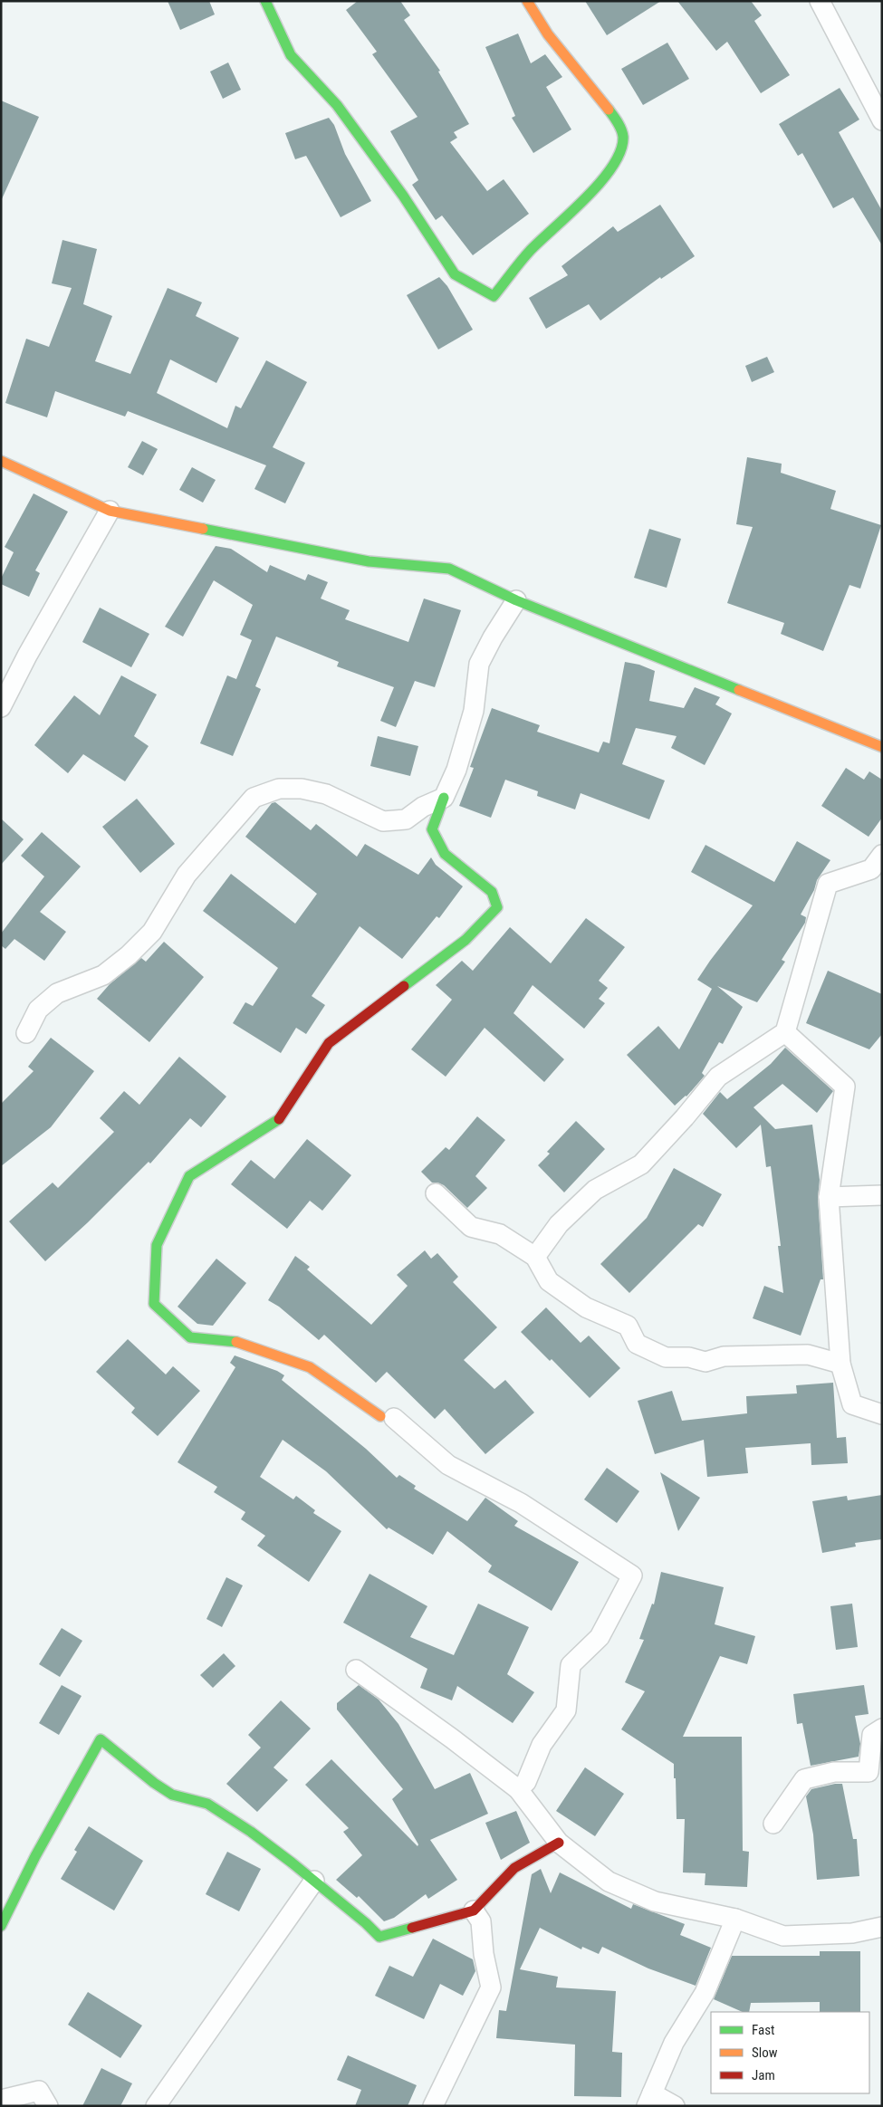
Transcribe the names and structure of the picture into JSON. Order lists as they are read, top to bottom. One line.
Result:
{"legend":["Fast","Slow","Jam"]}
